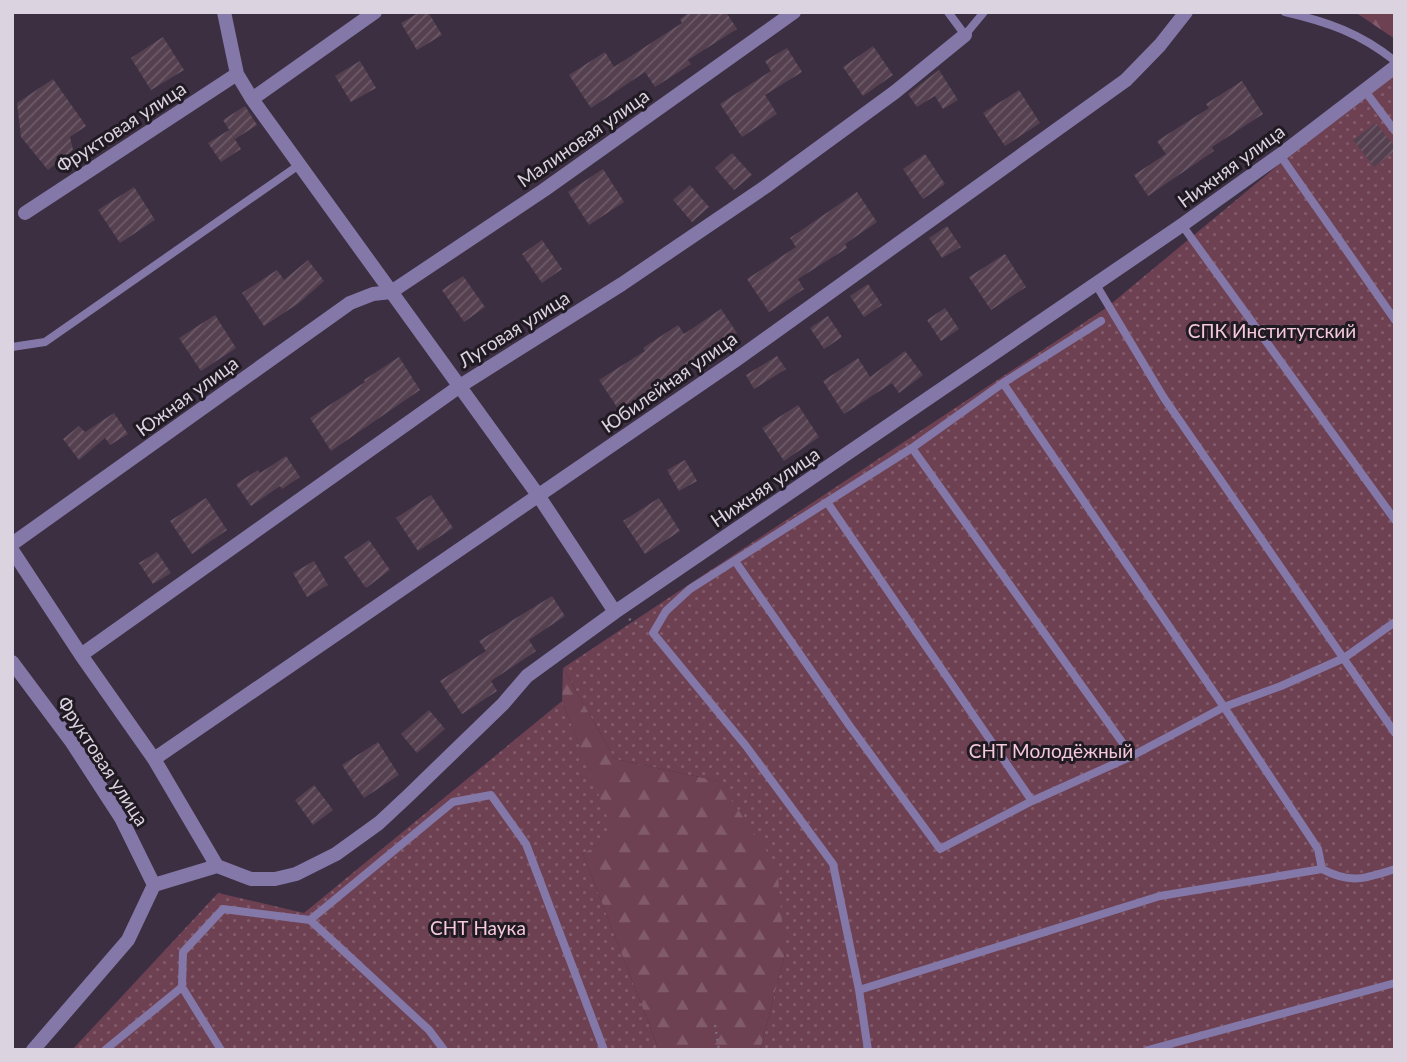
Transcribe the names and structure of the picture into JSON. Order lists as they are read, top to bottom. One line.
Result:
{"streets":{"street":["Фруктовая улица","Малиновая улица","Нижняя улица","Луговая улица","Юбилейная улица","Южная улица"]},"crossings":[["Малиновая улица","Южная улица"]],"parks":["СПК Институтский","СНТ Молодёжный","СНТ Наука"]}
